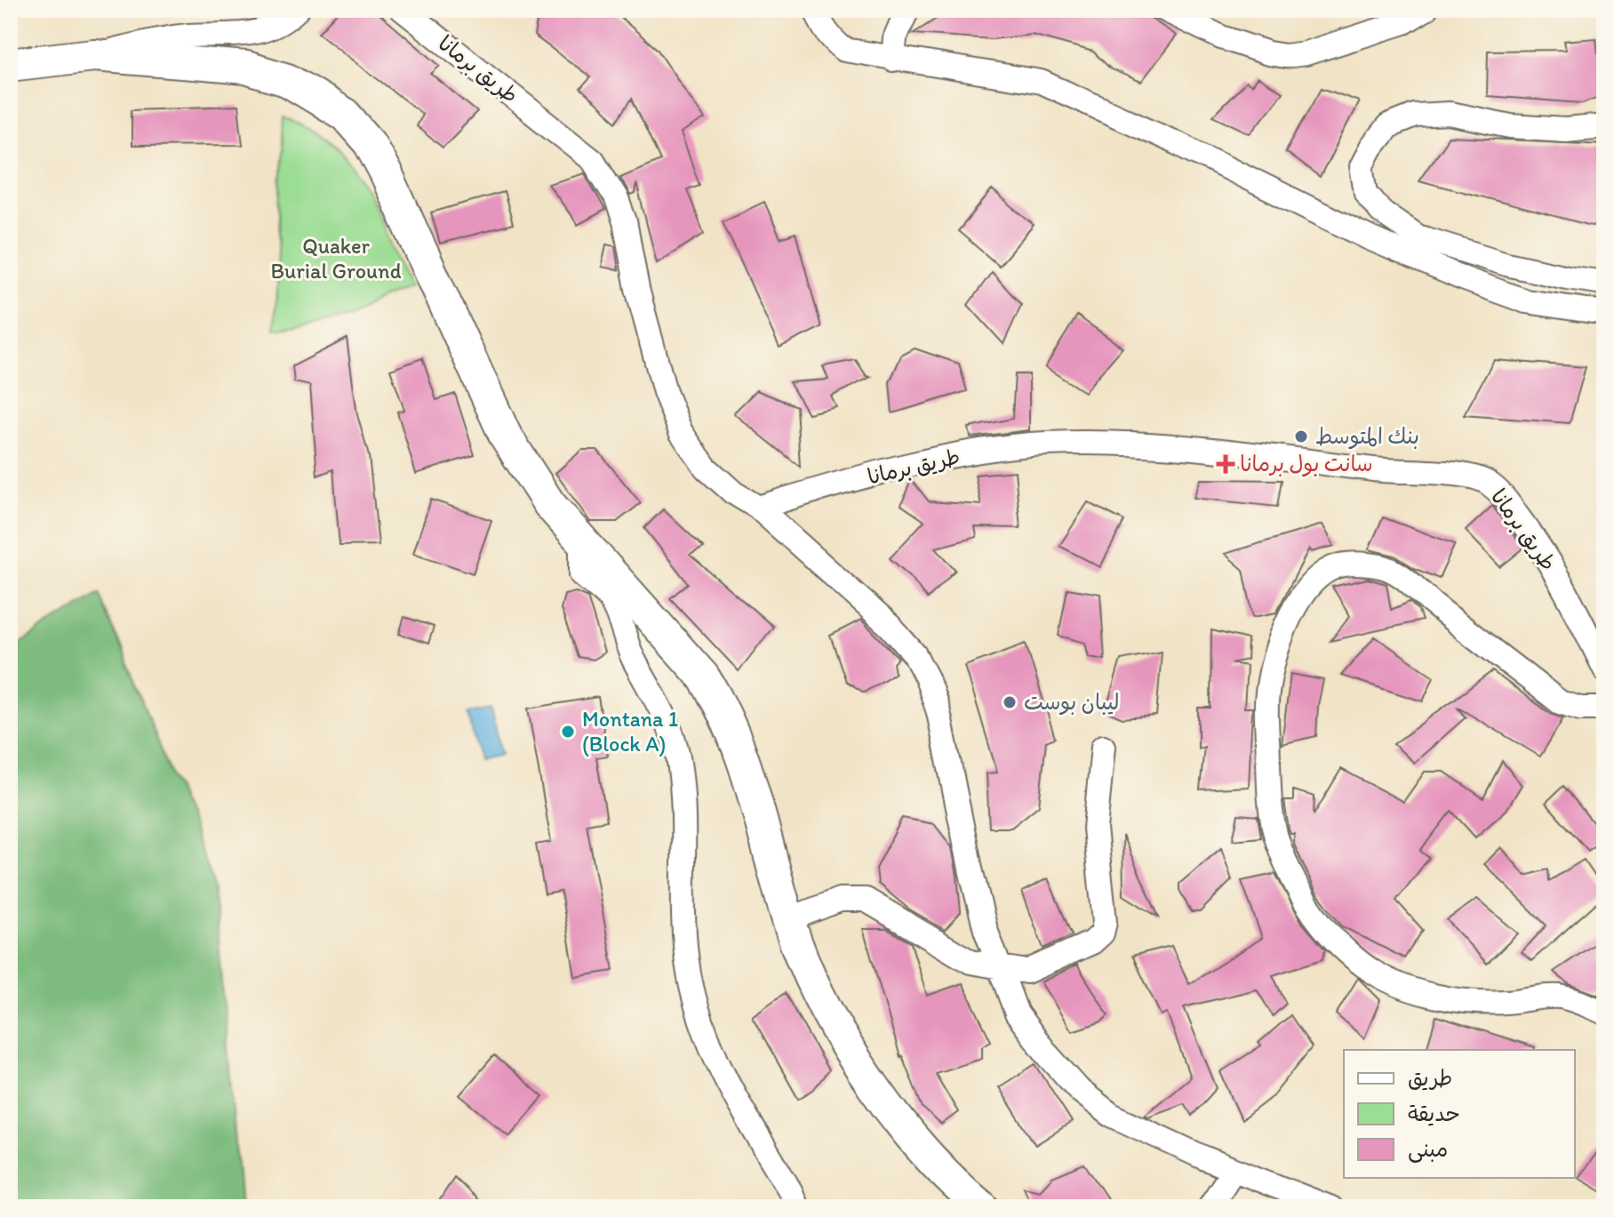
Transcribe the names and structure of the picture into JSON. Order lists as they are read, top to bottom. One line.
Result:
{"streets":{"street":["طريق برمانا"]},"parks":["Quaker Burial Ground"],"places":{"other":["بنك المتوسط","ليبان بوست","Montana 1 (Block A)"],"health":["سانت بول برمانا"]},"legend":["طريق","حديقة","مبنى"]}
